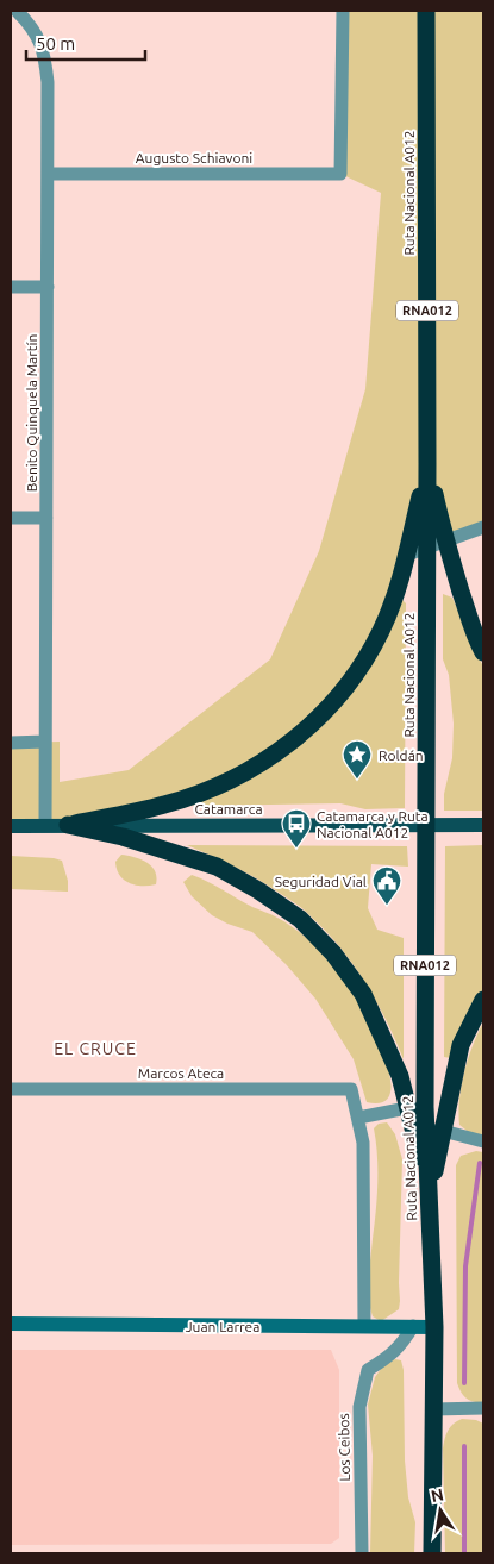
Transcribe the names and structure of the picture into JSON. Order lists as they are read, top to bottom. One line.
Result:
{"streets":{"highway":["Ruta Nacional A012","RNA012"],"main road":["Catamarca"],"street":["Augusto Schiavoni","Benito Quinquela Martín","Marcos Ateca","Juan Larrea","Los Ceibos"]},"crossings":[["Augusto Schiavoni","Benito Quinquela Martín"],["Ruta Nacional A012","Catamarca"],["Ruta Nacional A012","Juan Larrea"],["Benito Quinquela Martín","Catamarca"],["Juan Larrea","Los Ceibos"]],"districts":["EL CRUCE"],"places":{"place":["Roldán"],"bus stop":["Catamarca y Ruta Nacional A012"],"public building":["Seguridad Vial"]},"scale_bar":"50 m","north":"top"}
